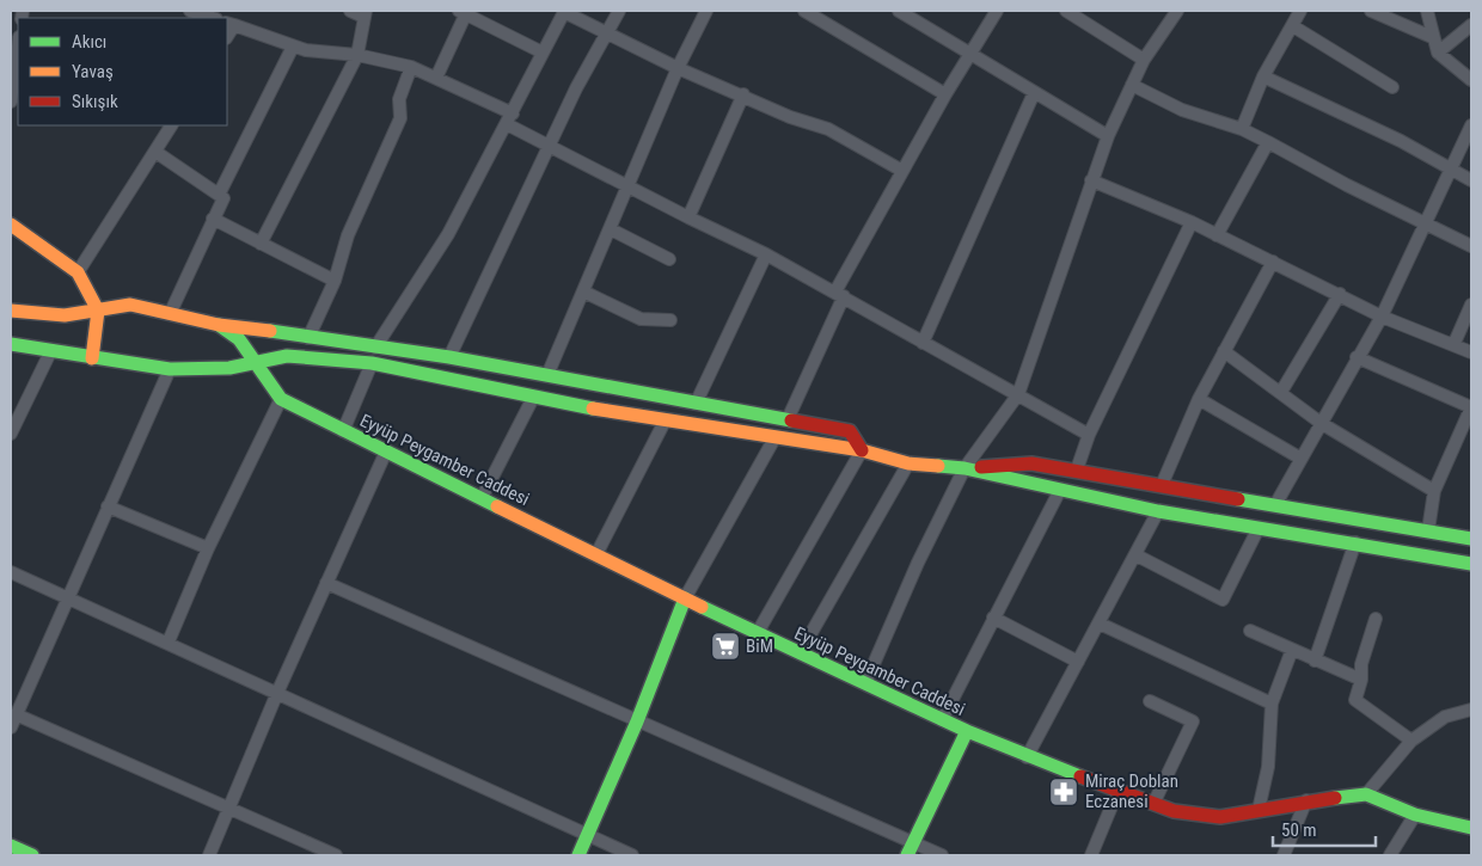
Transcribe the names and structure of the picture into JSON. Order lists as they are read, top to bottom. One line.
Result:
{"streets":{"street":["Eyyüp Peygamber Caddesi"]},"places":{"supermarket":["BiM"],"pharmacy":["Miraç Doblan Eczanesi"]},"legend":["Akıcı","Yavaş","Sıkışık"],"scale_bar":"50 m"}
